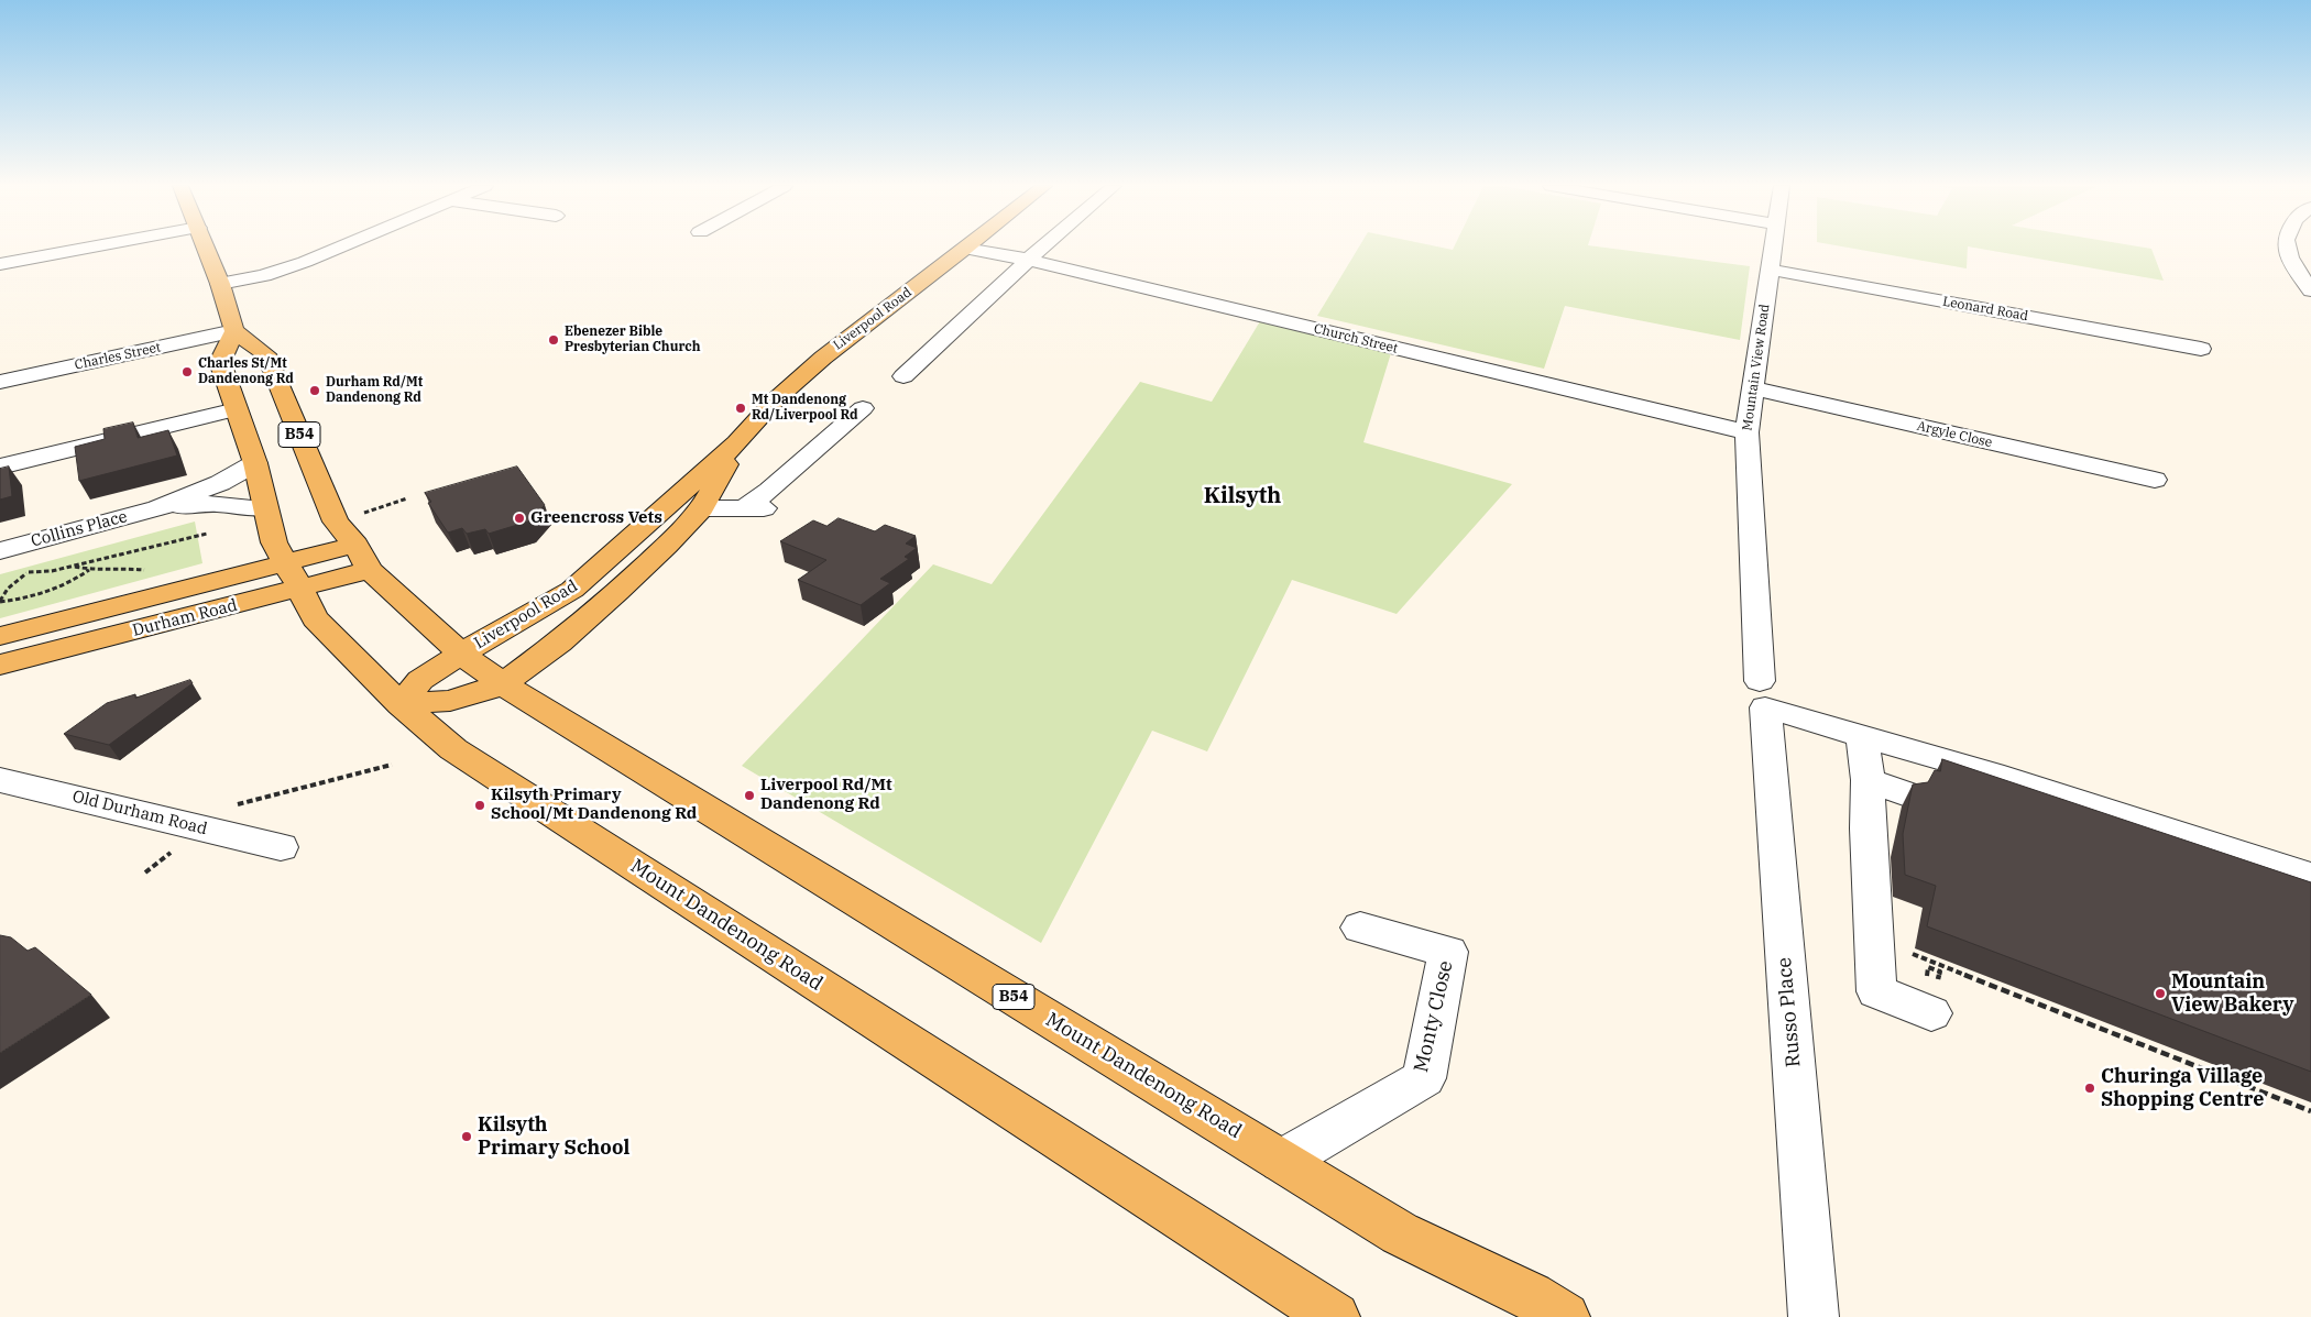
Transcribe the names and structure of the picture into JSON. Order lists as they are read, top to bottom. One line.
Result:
{"streets":{"main road":["Liverpool Road","B54","Durham Road","Mount Dandenong Road"],"street":["Leonard Road","Church Street","Charles Street","Mountain View Road","Argyle Close","Collins Place","Old Durham Road","Russo Place","Monty Close"]},"crossings":[["Leonard Road","Mountain View Road"],["Liverpool Road","Church Street"],["Liverpool Road","Mount Dandenong Road"],["Church Street","Mountain View Road"],["Charles Street","Mount Dandenong Road"],["Mountain View Road","Argyle Close"],["Mountain View Road","Russo Place"],["Durham Road","Mount Dandenong Road"],["Mount Dandenong Road","Monty Close"]],"districts":["Kilsyth"],"places":["Ebenezer Bible Presbyterian Church","Charles St/Mt Dandenong Rd","Durham Rd/Mt Dandenong Rd","Mt Dandenong Rd/Liverpool Rd","Greencross Vets","Liverpool Rd/Mt Dandenong Rd","Kilsyth Primary School/Mt Dandenong Rd","Mountain View Bakery","Churinga Village Shopping Centre","Kilsyth Primary School"]}
